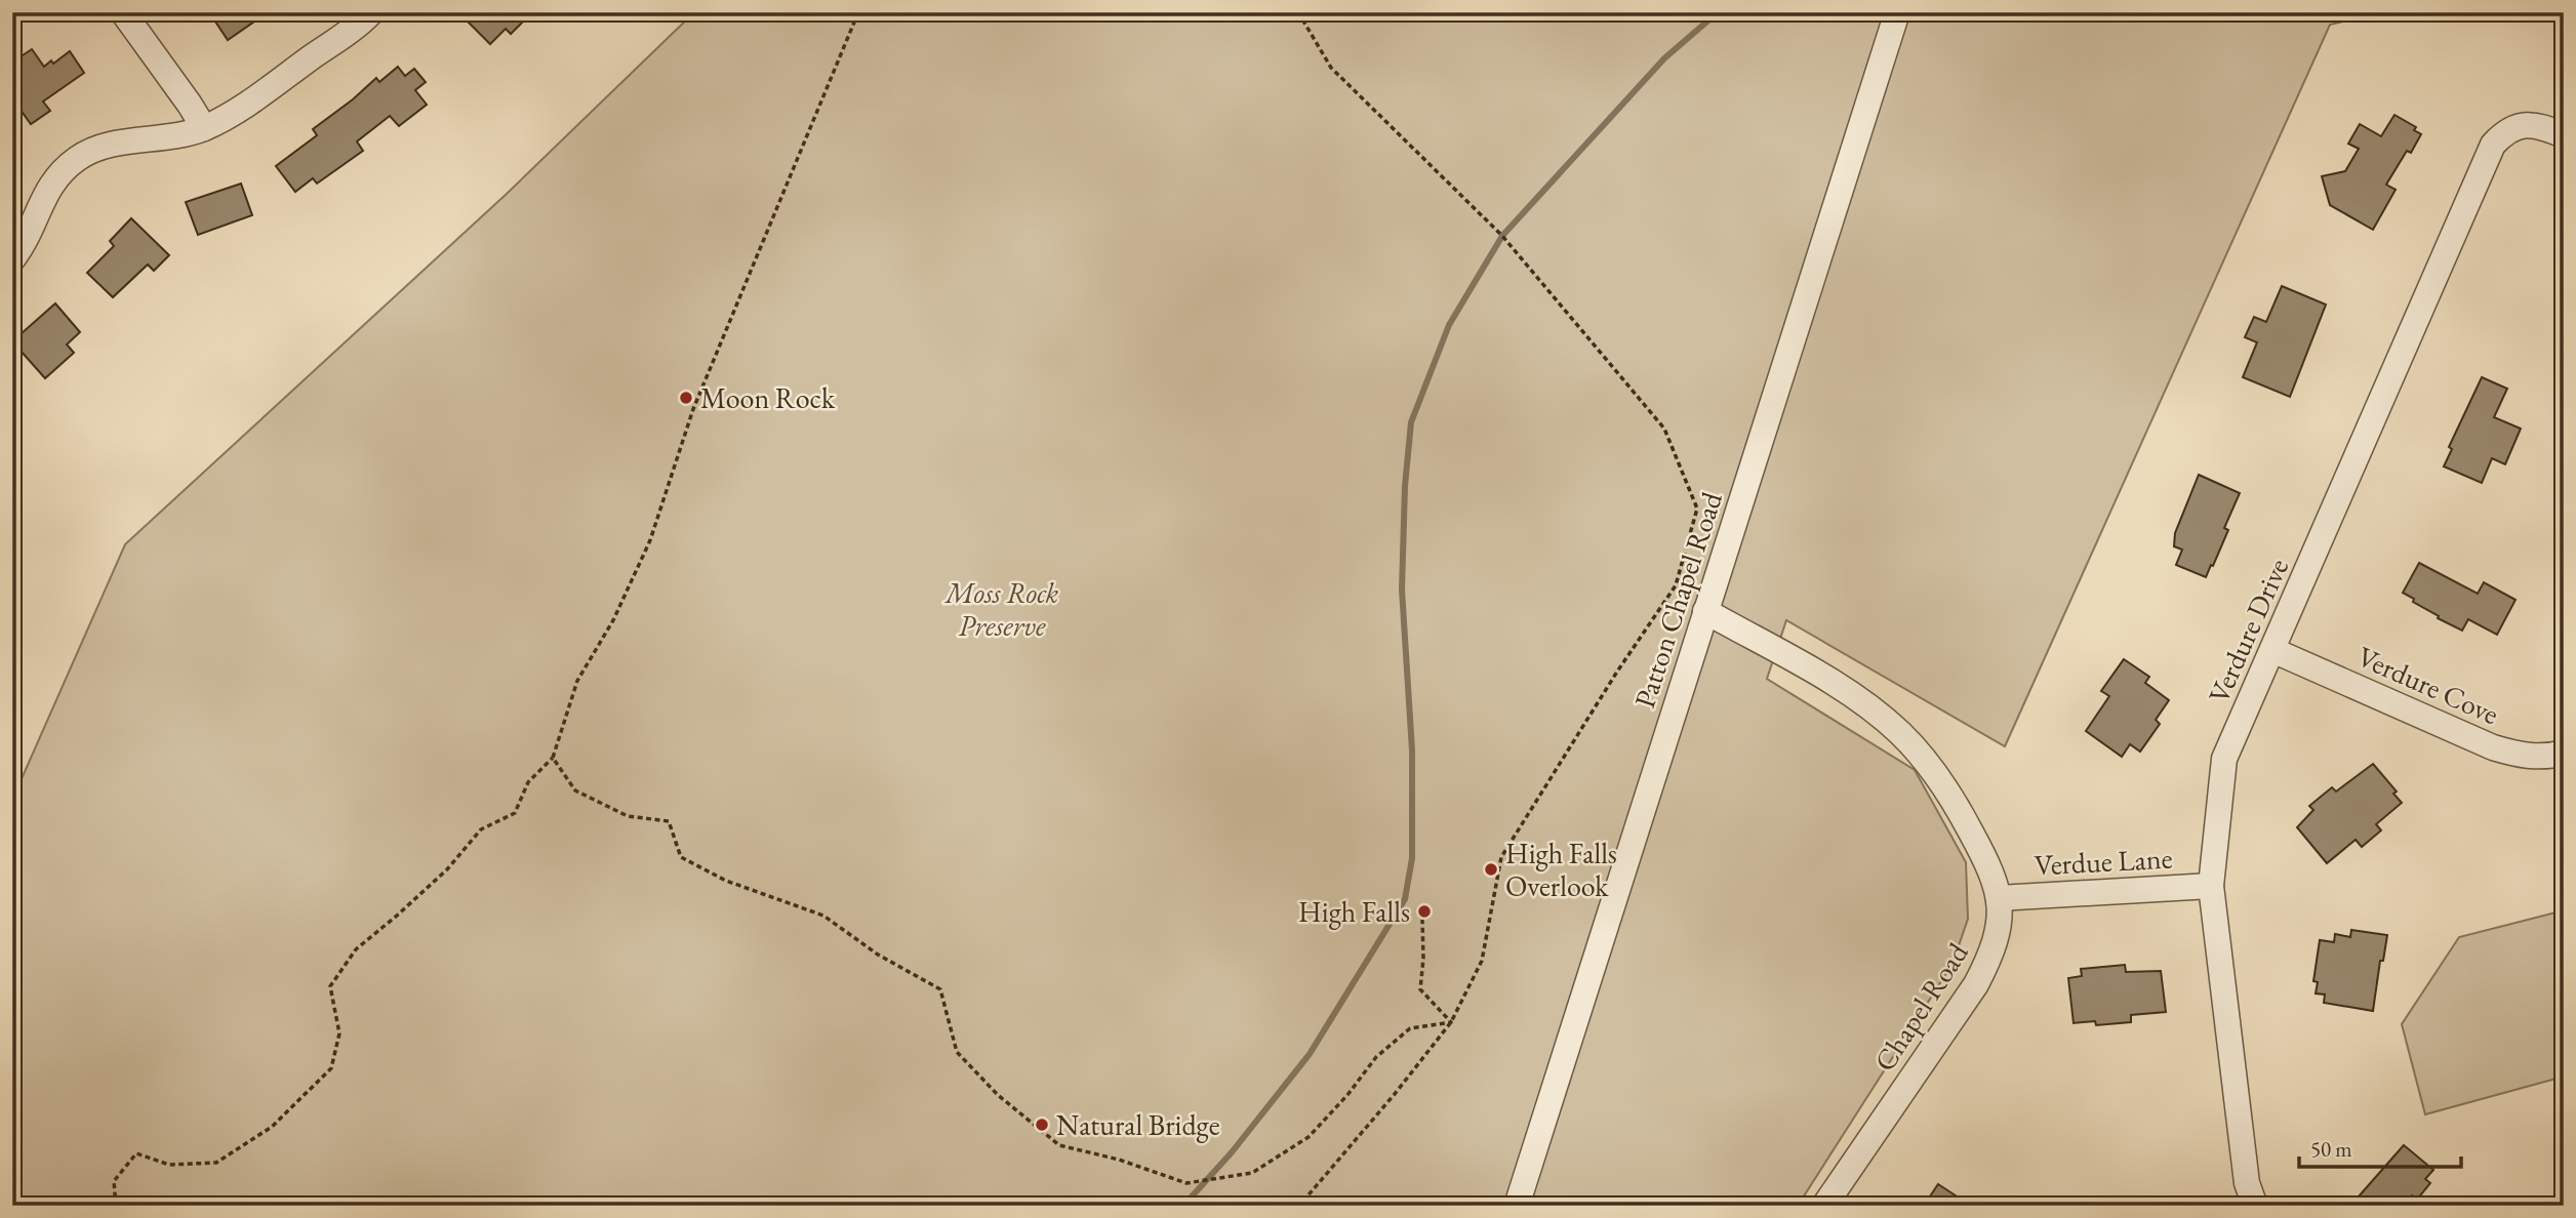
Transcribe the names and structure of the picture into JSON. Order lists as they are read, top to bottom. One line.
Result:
{"streets":{"street":["Patton Chapel Road","Verdure Drive","Verdure Cove","Verdue Lane","Chapel Road"]},"crossings":[["Patton Chapel Road","Chapel Road"],["Verdure Drive","Verdure Cove"],["Verdure Drive","Verdue Lane"],["Verdue Lane","Chapel Road"]],"parks":["Moss Rock Preserve"],"places":["Moon Rock","High Falls Overlook","High Falls","Natural Bridge"],"scale_bar":"50 m"}
